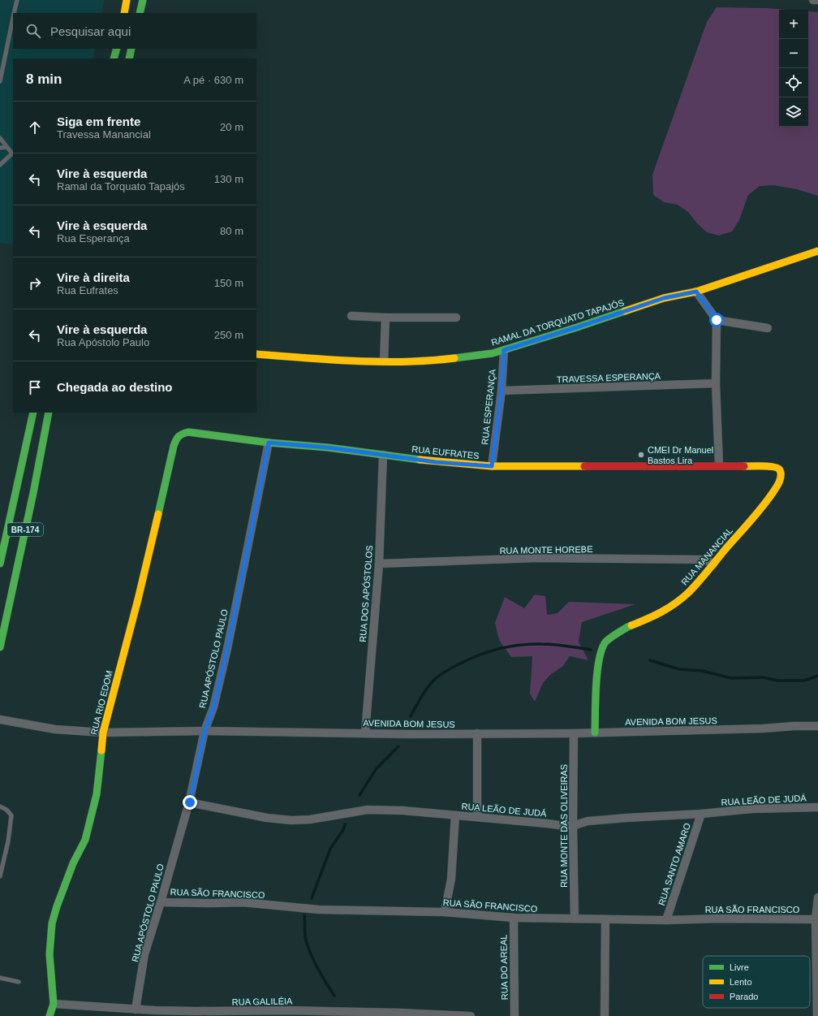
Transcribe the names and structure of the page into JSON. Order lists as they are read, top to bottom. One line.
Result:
{"streets":{"main road":["RAMAL DA TORQUATO TAPAJÓS","RUA EUFRATES","BR-174","RUA MANANCIAL","RUA RIO EDOM"],"street":["TRAVESSA ESPERANÇA","RUA ESPERANÇA","RUA MONTE HOREBE","RUA DOS APÓSTOLOS","RUA APÓSTOLO PAULO","AVENIDA BOM JESUS","RUA LEÃO DE JUDÁ","RUA MONTE DAS OLIVEIRAS","RUA SANTO AMARO","RUA SÃO FRANCISCO","RUA DO AREAL","RUA GALILÉIA"]},"crossings":[["RAMAL DA TORQUATO TAPAJÓS","RUA ESPERANÇA"],["TRAVESSA ESPERANÇA","RUA ESPERANÇA"],["RUA ESPERANÇA","RUA EUFRATES"],["RUA EUFRATES","RUA MANANCIAL"],["RUA EUFRATES","RUA DOS APÓSTOLOS"],["RUA EUFRATES","RUA APÓSTOLO PAULO"],["RUA EUFRATES","RUA RIO EDOM"],["RUA MONTE HOREBE","RUA MANANCIAL"],["RUA MONTE HOREBE","RUA DOS APÓSTOLOS"],["RUA MANANCIAL","AVENIDA BOM JESUS"],["RUA DOS APÓSTOLOS","AVENIDA BOM JESUS"],["RUA APÓSTOLO PAULO","AVENIDA BOM JESUS"],["RUA APÓSTOLO PAULO","RUA LEÃO DE JUDÁ"],["RUA APÓSTOLO PAULO","RUA SÃO FRANCISCO"],["RUA APÓSTOLO PAULO","RUA GALILÉIA"],["RUA RIO EDOM","AVENIDA BOM JESUS"],["RUA RIO EDOM","RUA GALILÉIA"],["AVENIDA BOM JESUS","RUA MONTE DAS OLIVEIRAS"],["RUA LEÃO DE JUDÁ","RUA MONTE DAS OLIVEIRAS"],["RUA LEÃO DE JUDÁ","RUA SANTO AMARO"],["RUA MONTE DAS OLIVEIRAS","RUA SÃO FRANCISCO"],["RUA SANTO AMARO","RUA SÃO FRANCISCO"],["RUA SÃO FRANCISCO","RUA DO AREAL"]],"places":["CMEI Dr Manuel Bastos Lira"],"legend":["Livre","Lento","Parado"],"page":{"map_buttons":["+","−"],"search":"Pesquisar aqui","heading":["8 min","A pé · 630 m"],"list":[["Siga em frente","Travessa Manancial","20 m"],["Vire à esquerda","Ramal da Torquato Tapajós","130 m"],["Vire à esquerda","Rua Esperança","80 m"],["Vire à direita","Rua Eufrates","150 m"],["Vire à esquerda","Rua Apóstolo Paulo","250 m"],"Chegada ao destino"]}}
